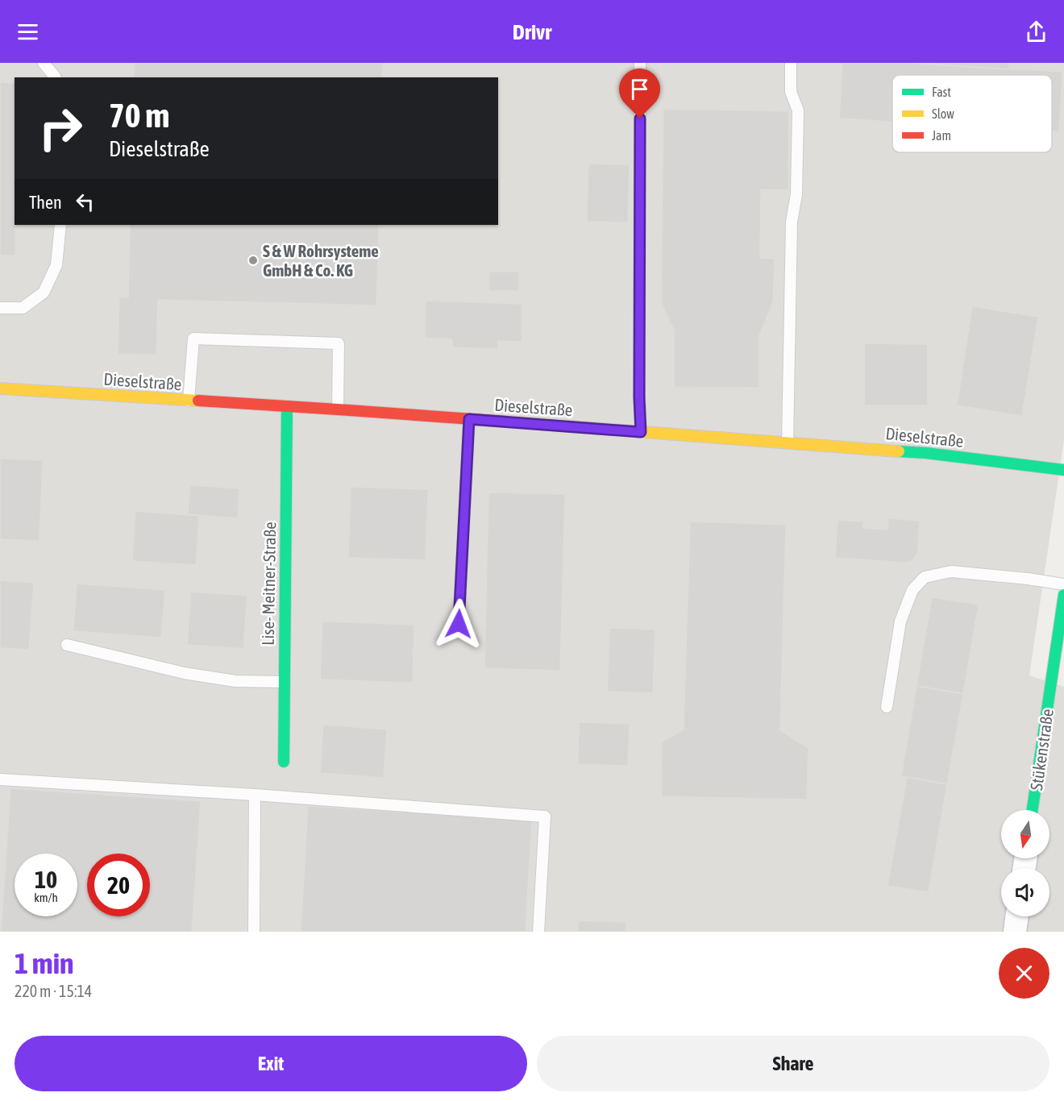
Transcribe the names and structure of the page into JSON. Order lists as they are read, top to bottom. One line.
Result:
{"streets":{"street":["Dieselstraße","Lise- Meitner-Straße","Stükenstraße"]},"crossings":[["Dieselstraße","Lise- Meitner-Straße"]],"places":["S & W Rohrsysteme GmbH & Co. KG"],"legend":["Fast","Slow","Jam"],"north":"bottom","page":{"header":"Drivr","turn":["70 m","Dieselstraße"],"then":"Then","speed":"10 km/h","limit":"20","heading":["1 min","220 m · 15:14"],"buttons":["Exit","Share"]}}
